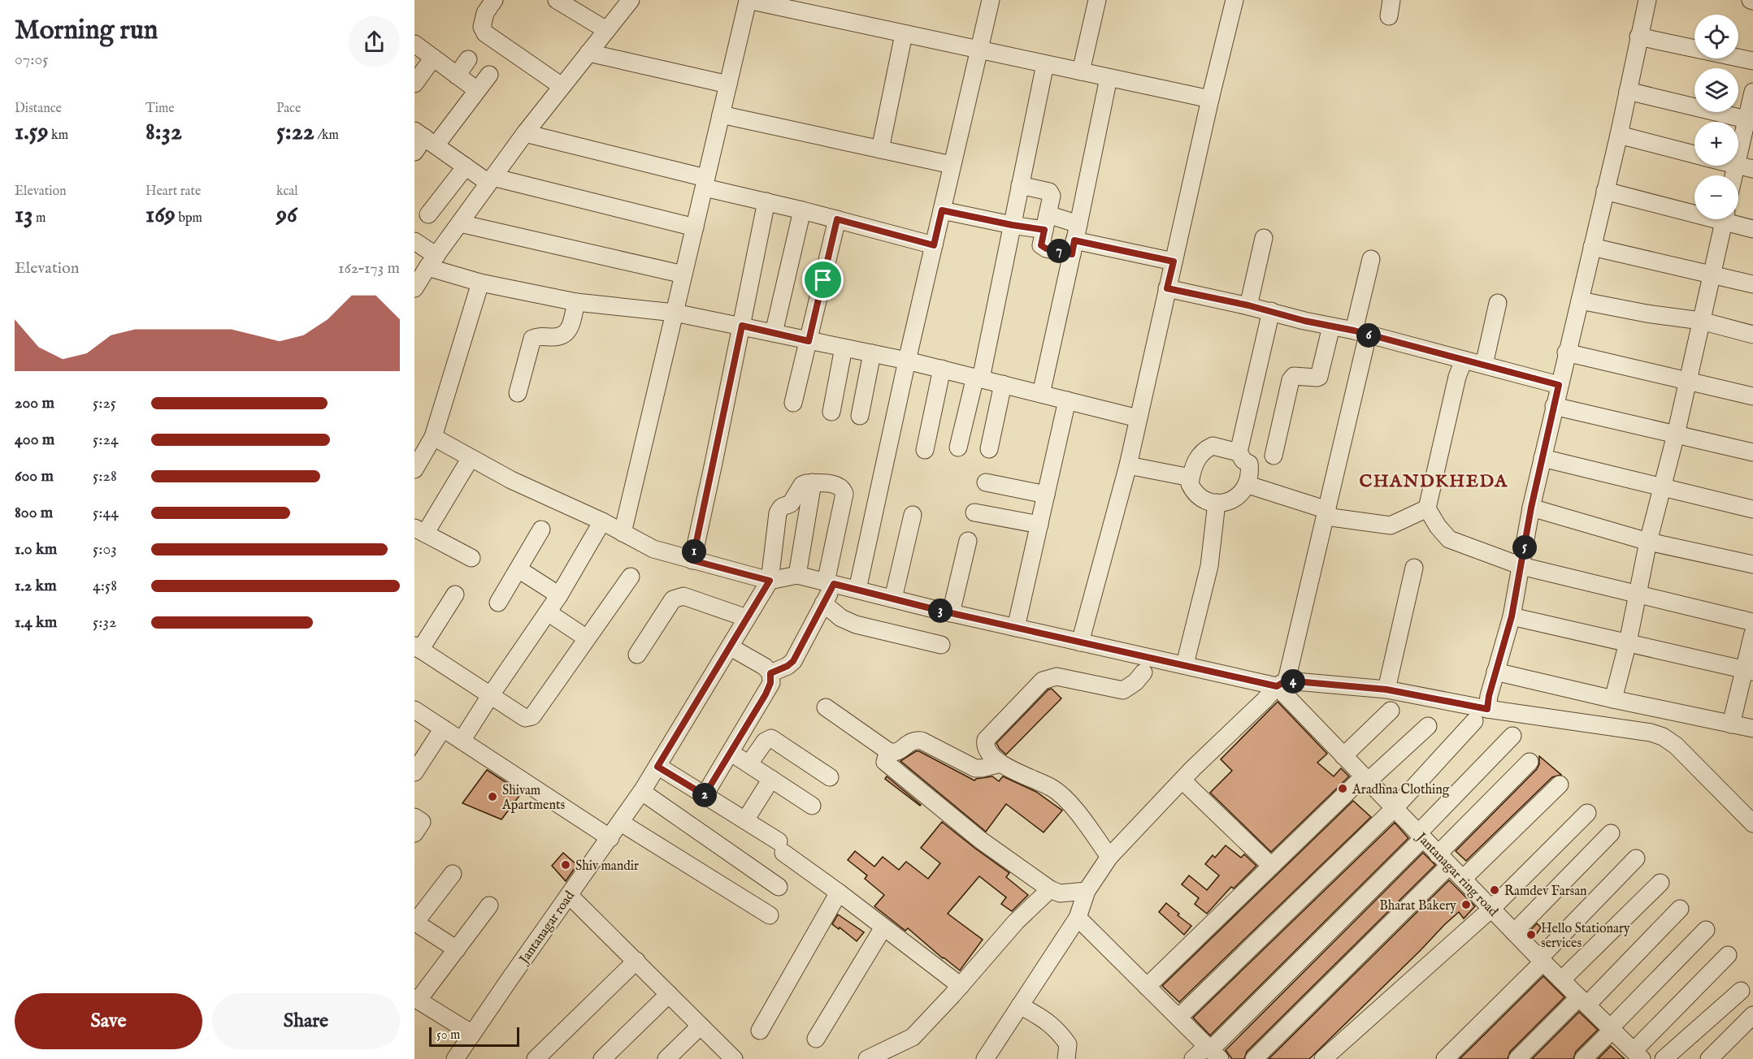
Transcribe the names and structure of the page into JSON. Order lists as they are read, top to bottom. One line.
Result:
{"streets":{"street":["Jantanagar ring road","Jantanagar road"]},"districts":["CHANDKHEDA"],"places":["Aradhna Clothing","Shivam Apartments","Shiv mandir","Ramdev Farsan","Bharat Bakery","Hello Stationary services"],"scale_bar":"50 m","page":{"heading":["Morning run","07:05"],"map_buttons":["+","−"],"stats":[["Distance","1.59 km"],["Time","8:32"],["Pace","5:22 /km"],["Elevation","13 m"],["Heart rate","169 bpm"],["kcal","96"]],"pins":["7","6","5","1","3","4","2"],"chart":["Elevation","162–173 m"],"list":[{"name":"200 m","note":"5:25"},{"name":"400 m","note":"5:24"},{"name":"600 m","note":"5:28"},{"name":"800 m","note":"5:44"},{"name":"1.0 km","note":"5:03"},{"name":"1.2 km","note":"4:58"},{"name":"1.4 km","note":"5:32"}],"buttons":["Save","Share"],"scale":"50 m"}}
